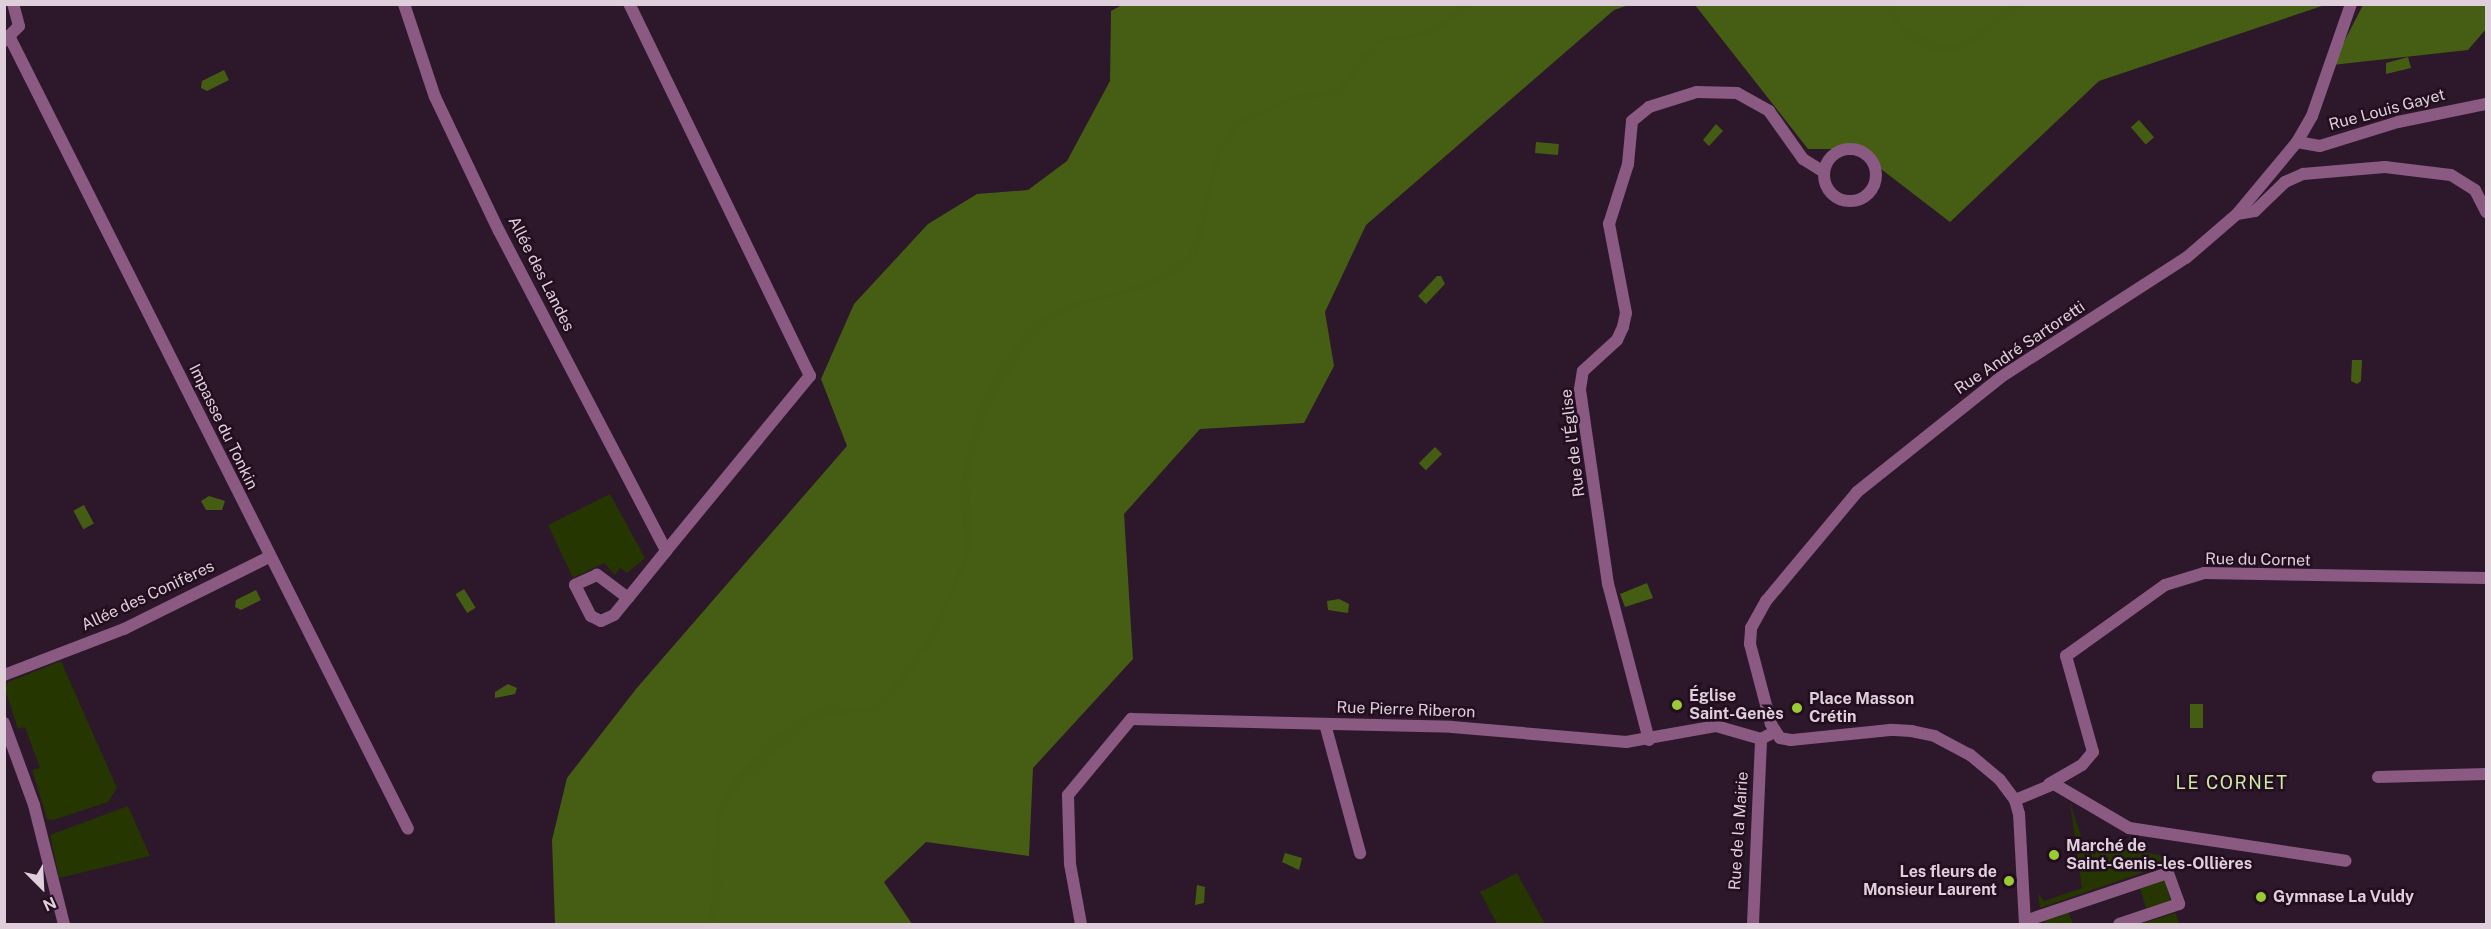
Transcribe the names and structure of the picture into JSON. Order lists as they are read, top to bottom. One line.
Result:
{"streets":{"street":["Rue Louis Gayet","Allée des Landes","Rue André Sartoretti","Impasse du Tonkin","Rue de l'Église","Rue du Cornet","Allée des Conifères","Rue Pierre Riberon","Rue de la Mairie"]},"crossings":[["Rue Louis Gayet","Rue André Sartoretti"],["Impasse du Tonkin","Allée des Conifères"],["Rue de l'Église","Rue Pierre Riberon"],["Rue Pierre Riberon","Rue de la Mairie"]],"districts":["LE CORNET"],"places":["Église Saint-Genès","Place Masson Crétin","Marché de Saint-Genis-les-Ollières","Les fleurs de Monsieur Laurent","Gymnase La Vuldy"],"north":"bottom right"}
